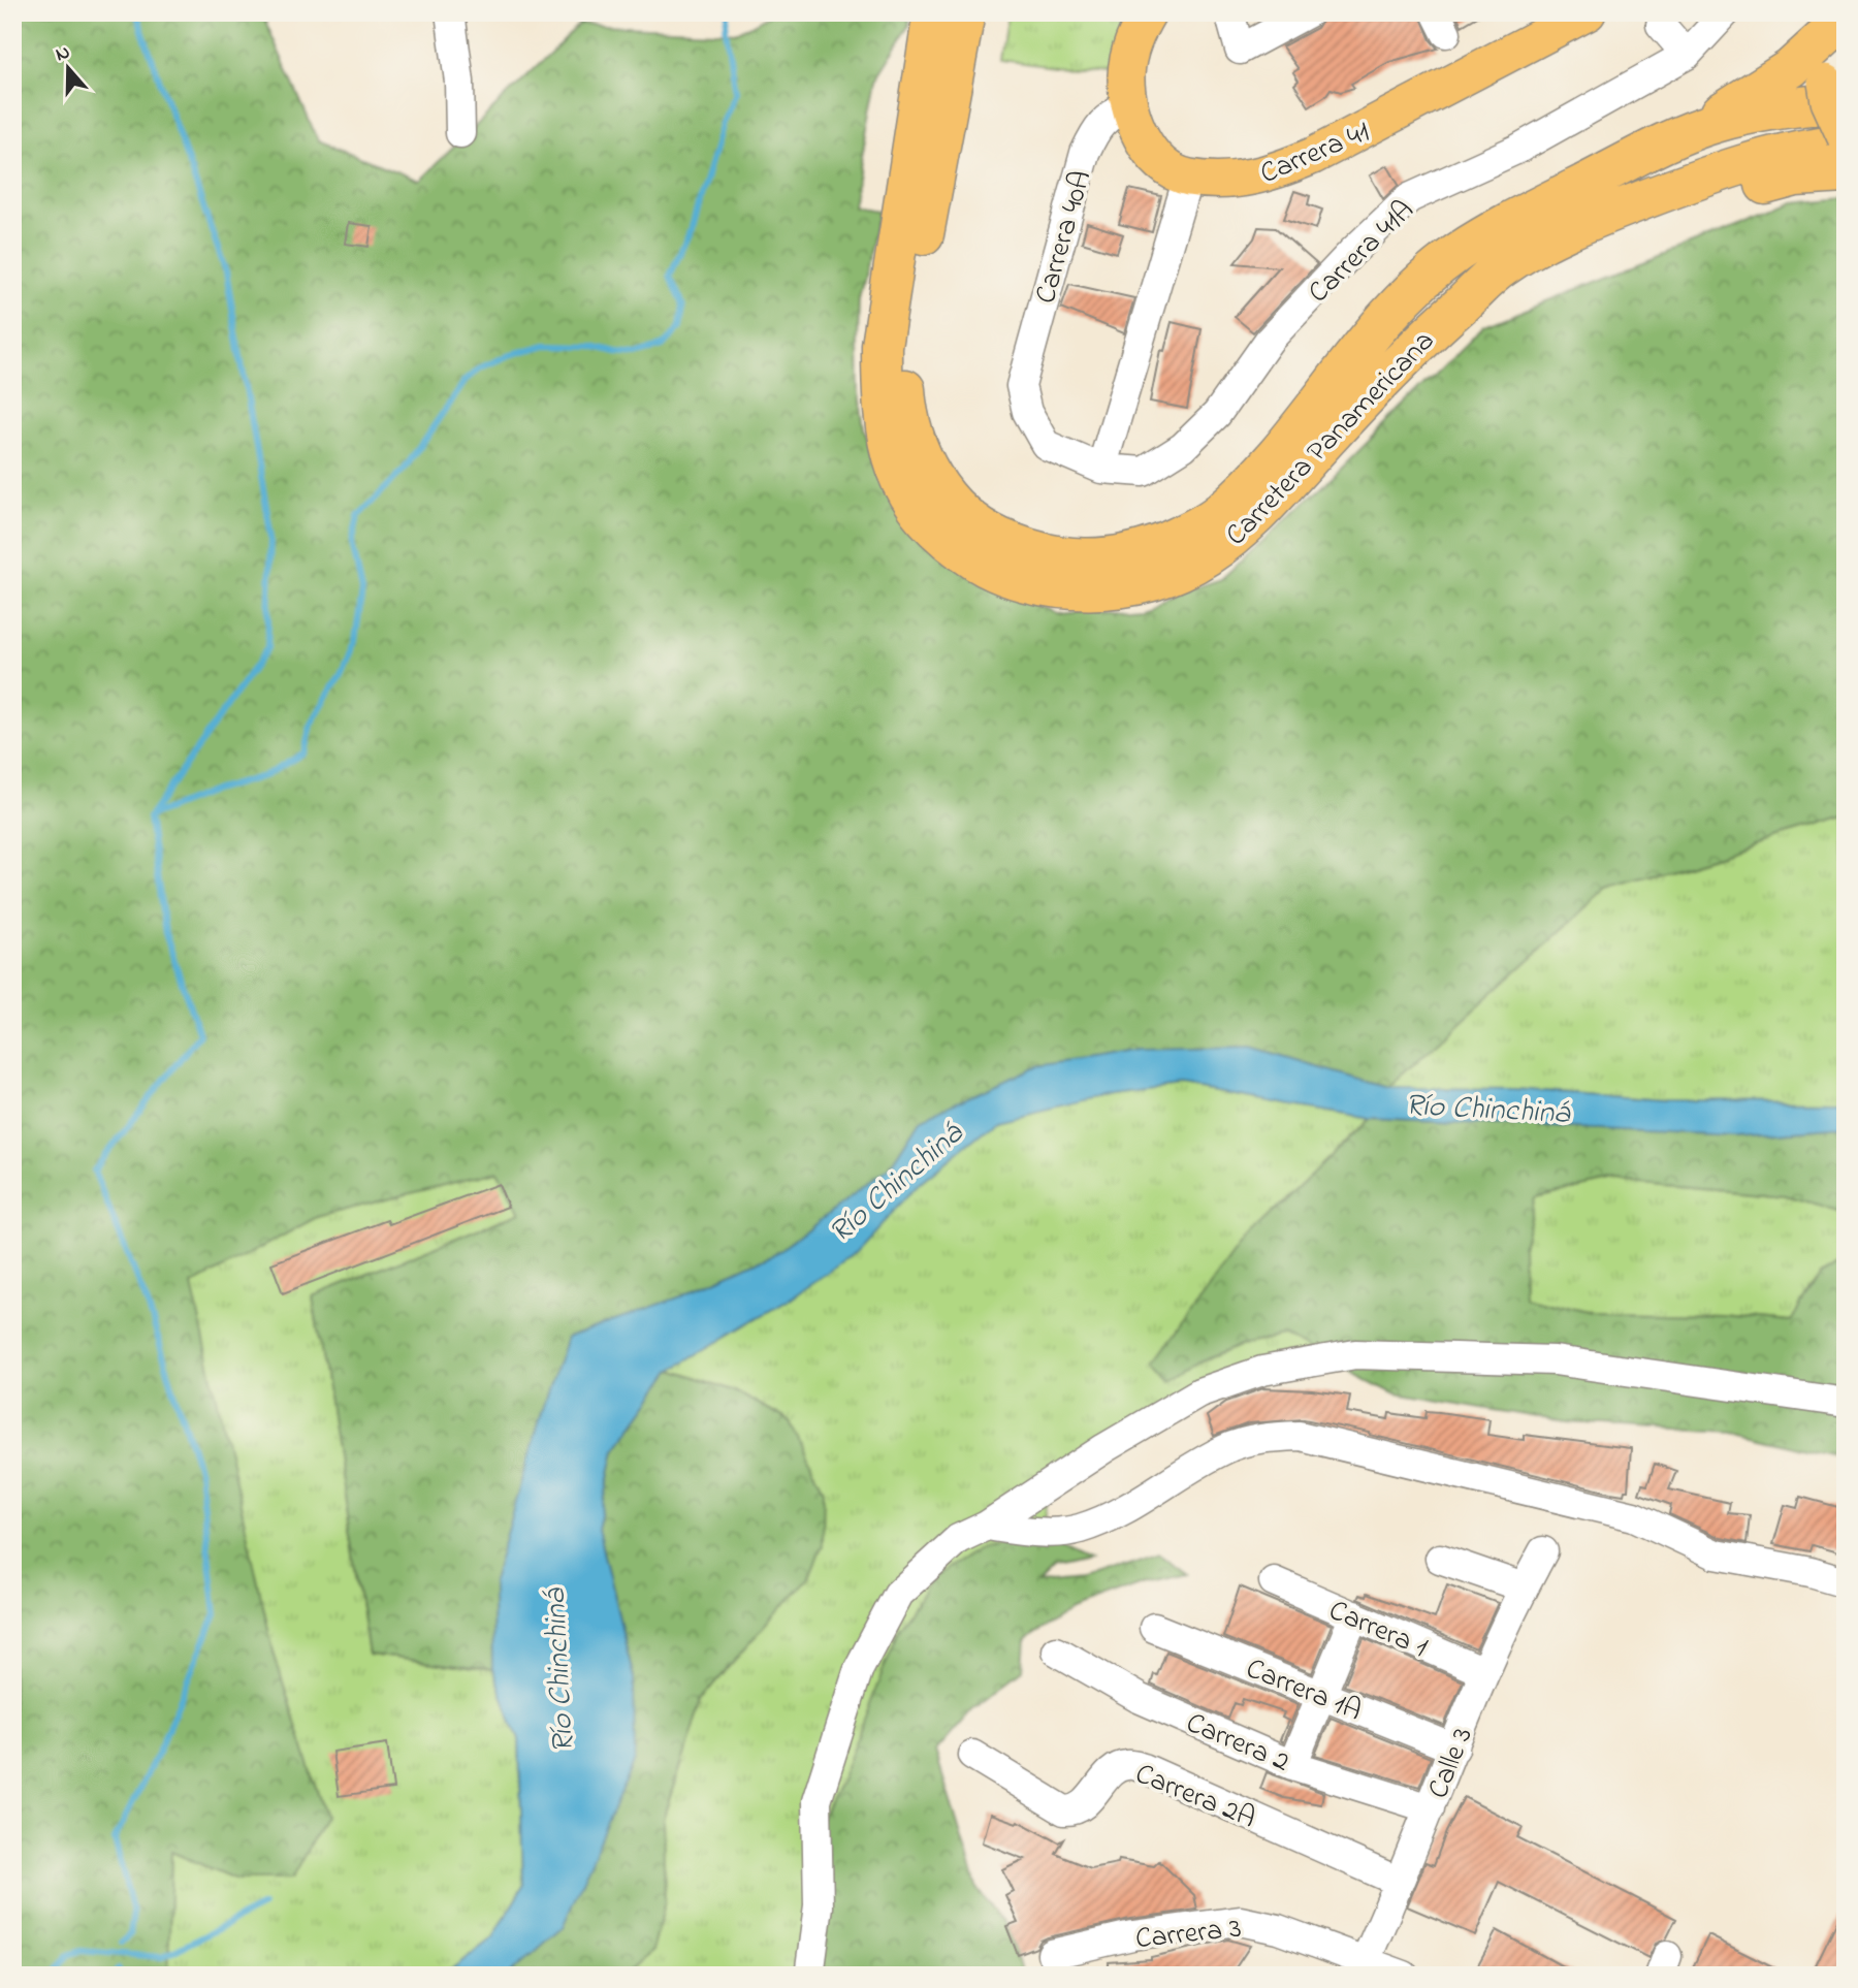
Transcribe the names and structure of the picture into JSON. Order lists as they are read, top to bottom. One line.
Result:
{"streets":{"highway":["Carretera Panamericana"],"main road":["Carrera 41"],"street":["Carrera 40A","Carrera 41A","Carrera 1","Carrera 1A","Carrera 2","Calle 3","Carrera 2A","Carrera 3"]},"crossings":[["Carrera 40A","Carrera 41A"],["Carrera 1","Calle 3"],["Carrera 1A","Calle 3"],["Carrera 2","Calle 3"],["Calle 3","Carrera 2A"],["Calle 3","Carrera 3"]],"water":["Río Chinchiná"],"north":"top"}
